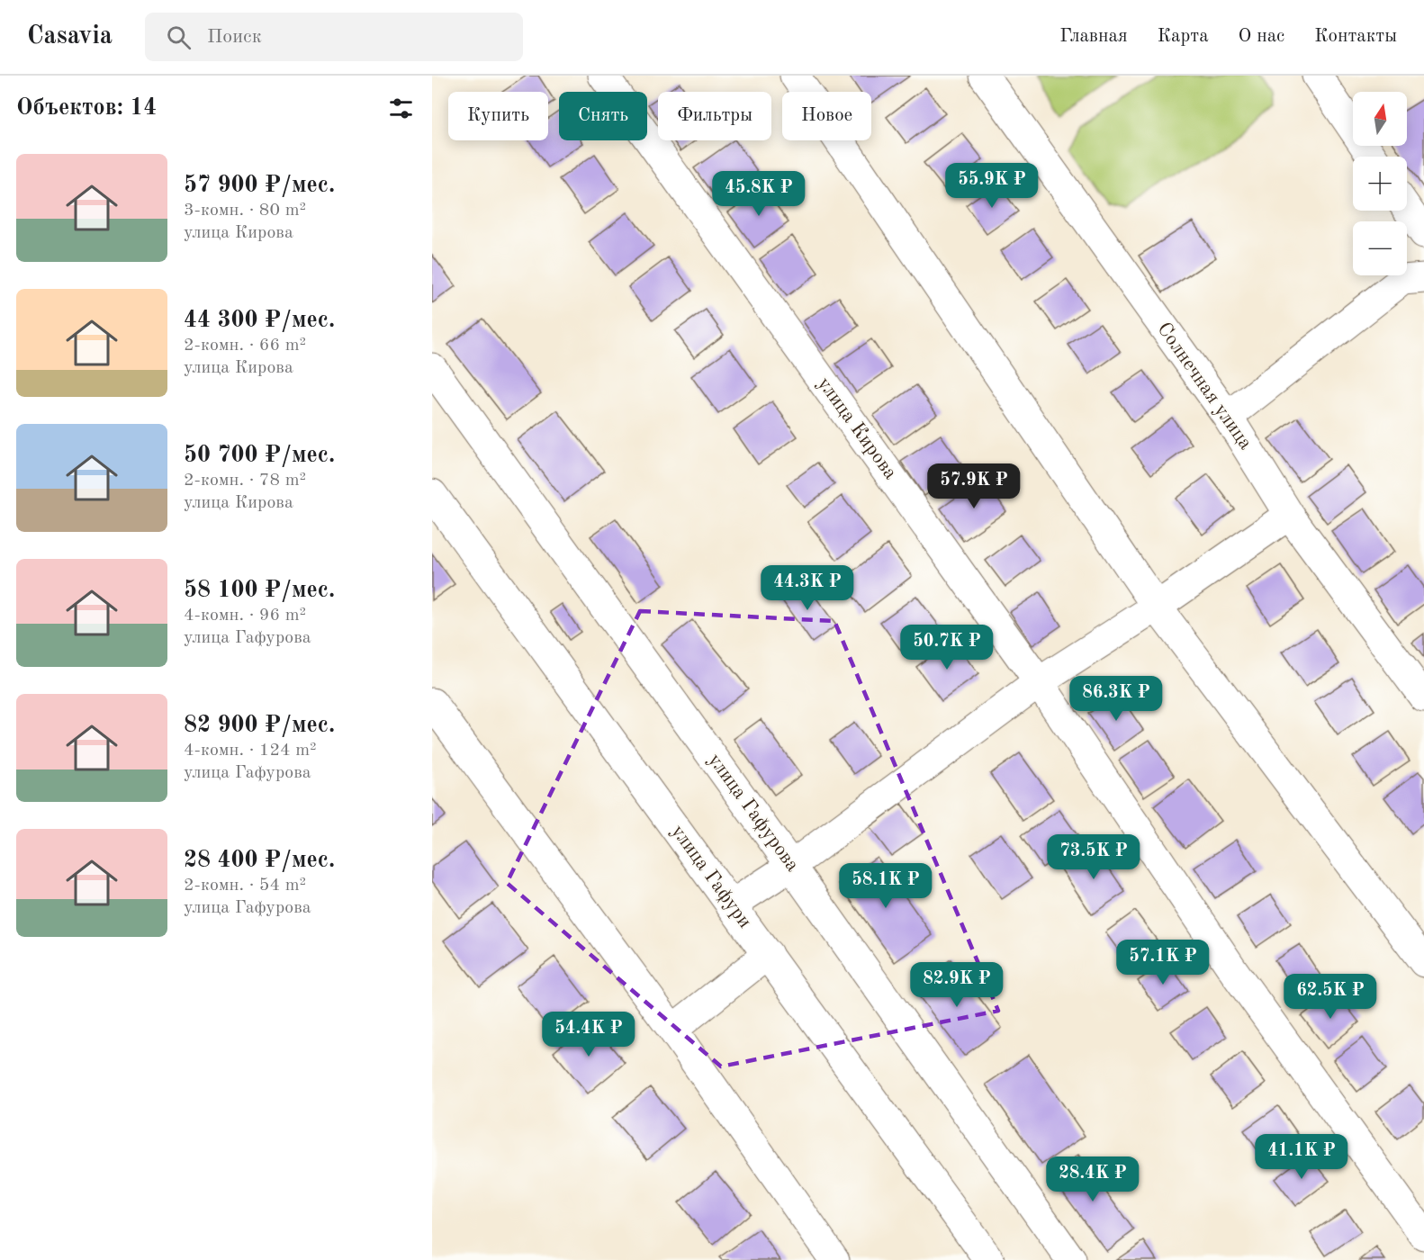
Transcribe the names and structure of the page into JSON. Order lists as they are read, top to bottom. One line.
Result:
{"streets":{"street":["Солнечная улица","улица Кирова","улица Гафурова","улица Гафури"]},"north":"top","page":{"header":"Casavia","search":"Поиск","nav":["Главная","Карта","О нас","Контакты"],"heading":"Объектов: 14","map_buttons":["+","−"],"chip":["Купить","Снять","Фильтры","Новое"],"list":[{"name":"57 900 ₽/мес.","note":"3-комн. · 80 m² · улица Кирова"},{"name":"44 300 ₽/мес.","note":"2-комн. · 66 m² · улица Кирова"},{"name":"50 700 ₽/мес.","note":"2-комн. · 78 m² · улица Кирова"},{"name":"58 100 ₽/мес.","note":"4-комн. · 96 m² · улица Гафурова"},{"name":"82 900 ₽/мес.","note":"4-комн. · 124 m² · улица Гафурова"},{"name":"28 400 ₽/мес.","note":"2-комн. · 54 m² · улица Гафурова"}],"price":["55.9K ₽","45.8K ₽","57.9K ₽","44.3K ₽","50.7K ₽","86.3K ₽","73.5K ₽","58.1K ₽","57.1K ₽","82.9K ₽","62.5K ₽","54.4K ₽","41.1K ₽","28.4K ₽"]}}
